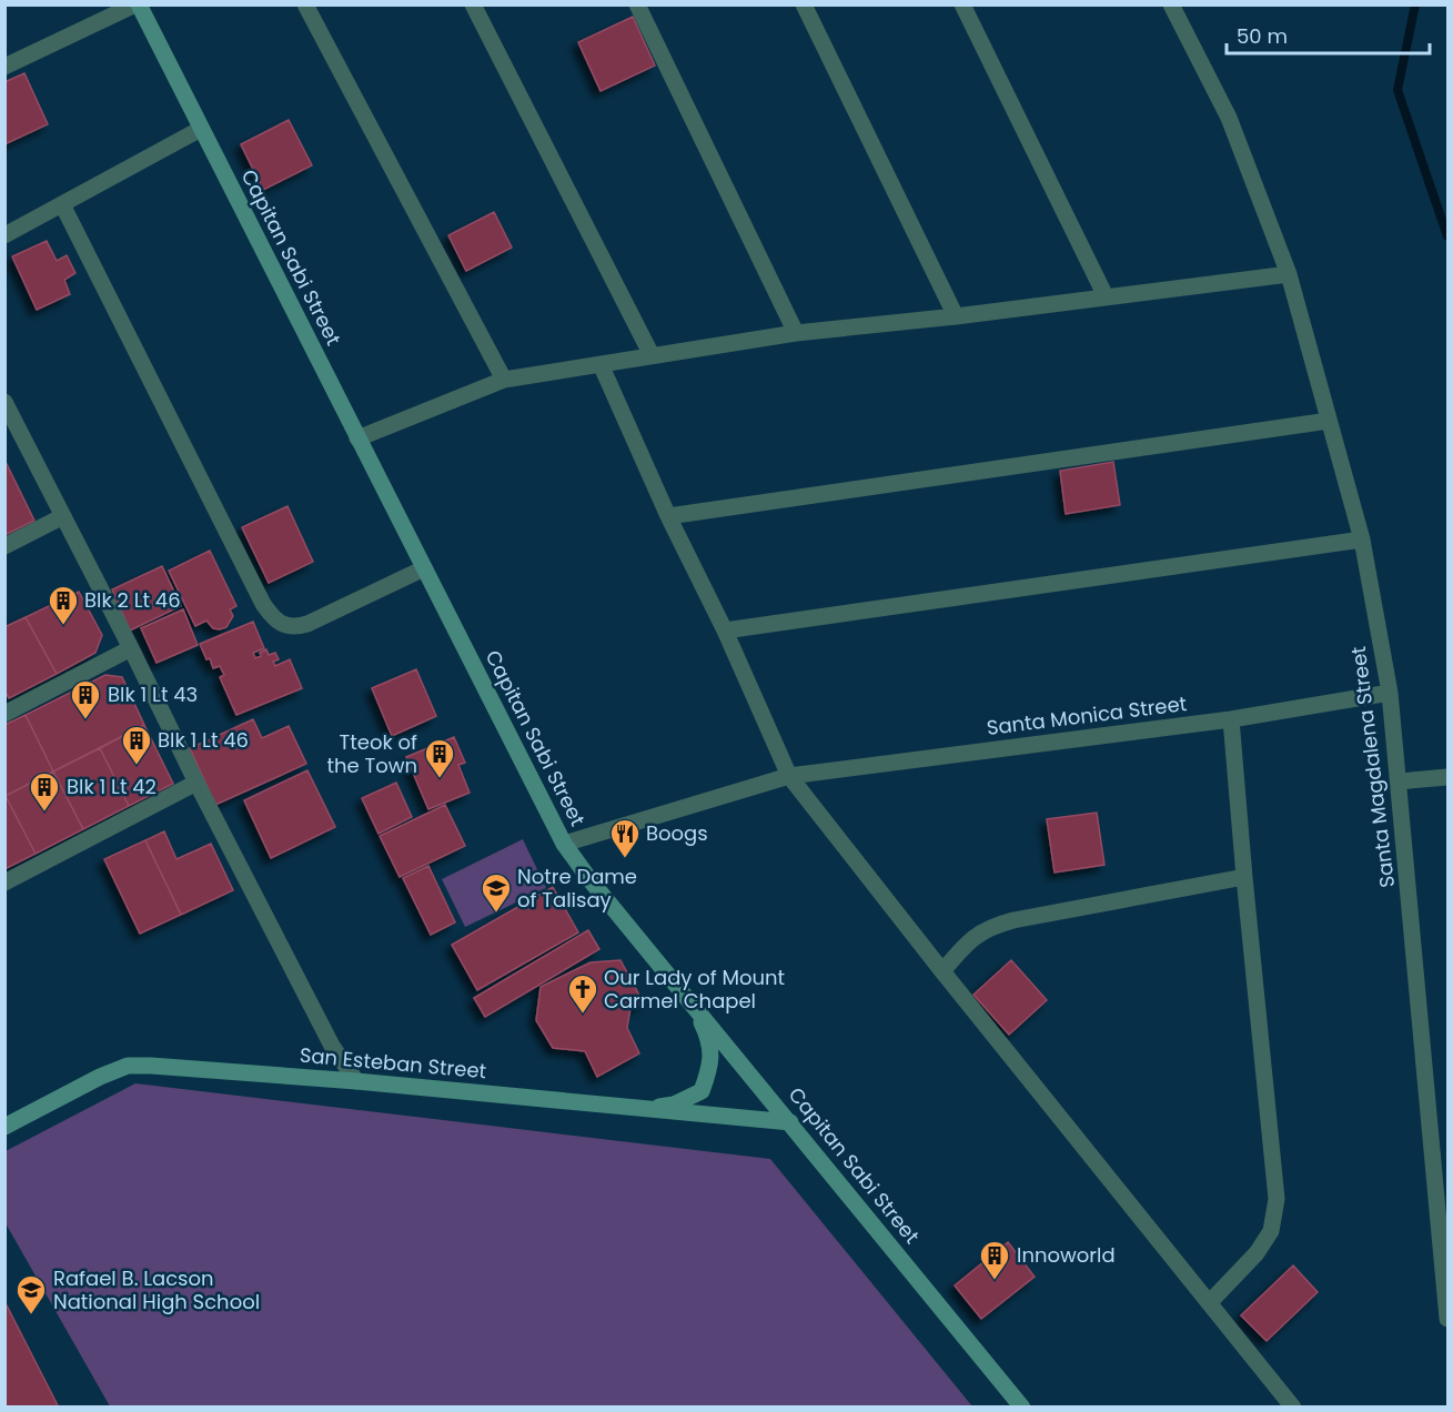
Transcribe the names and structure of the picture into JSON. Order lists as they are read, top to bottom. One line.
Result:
{"streets":{"street":["Capitan Sabi Street","Santa Monica Street","Santa Magdalena Street","San Esteban Street"]},"crossings":[["Capitan Sabi Street","Santa Monica Street"],["Capitan Sabi Street","San Esteban Street"],["Santa Monica Street","Santa Magdalena Street"]],"places":{"building":["Blk 2 Lt 46","Blk 1 Lt 43","Blk 1 Lt 46","Tteok of the Town","Blk 1 Lt 42","Innoworld"],"restaurant":["Boogs"],"school or university":["Notre Dame of Talisay","Rafael B. Lacson National High School"],"church":["Our Lady of Mount Carmel Chapel"]},"scale_bar":"50 m"}
